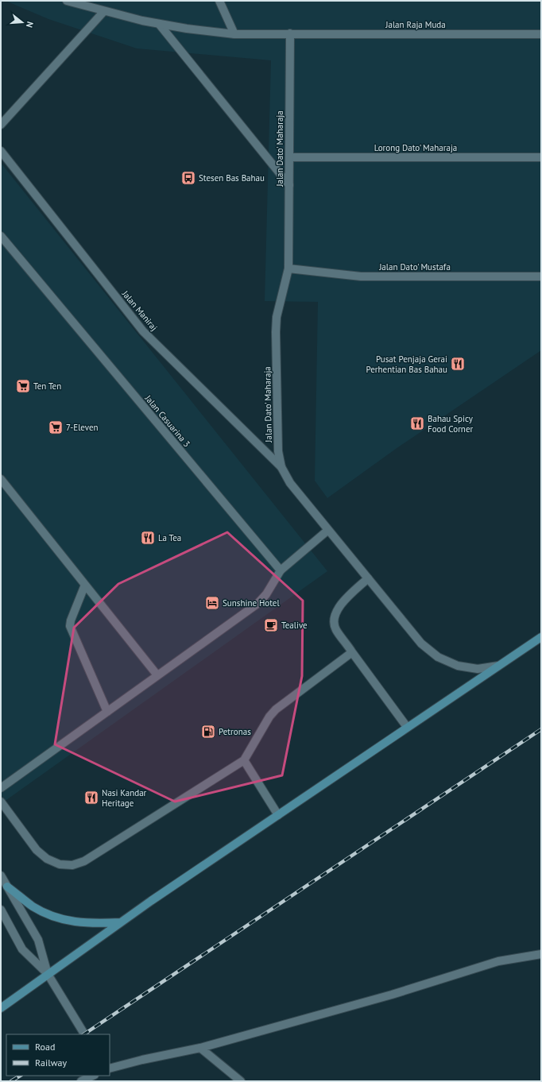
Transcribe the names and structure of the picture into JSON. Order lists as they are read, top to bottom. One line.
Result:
{"streets":{"street":["Jalan Raja Muda","Lorong Dato' Maharaja","Jalan Dato' Maharaja","Jalan Dato' Mustafa","Jalan Maniraj","Jalan Casuarina 3"]},"crossings":[["Jalan Raja Muda","Jalan Dato' Maharaja"],["Lorong Dato' Maharaja","Jalan Dato' Maharaja"],["Jalan Dato' Maharaja","Jalan Dato' Mustafa"],["Jalan Dato' Maharaja","Jalan Maniraj"]],"places":{"bus stop":["Stesen Bas Bahau"],"restaurant":["Pusat Penjaja Gerai Perhentian Bas Bahau","Bahau Spicy Food Corner","La Tea","Nasi Kandar Heritage"],"supermarket":["Ten Ten","7-Eleven"],"hotel":["Sunshine Hotel"],"cafe":["Tealive"],"fuel station":["Petronas"]},"legend":["Road","Railway"],"north":"right"}
